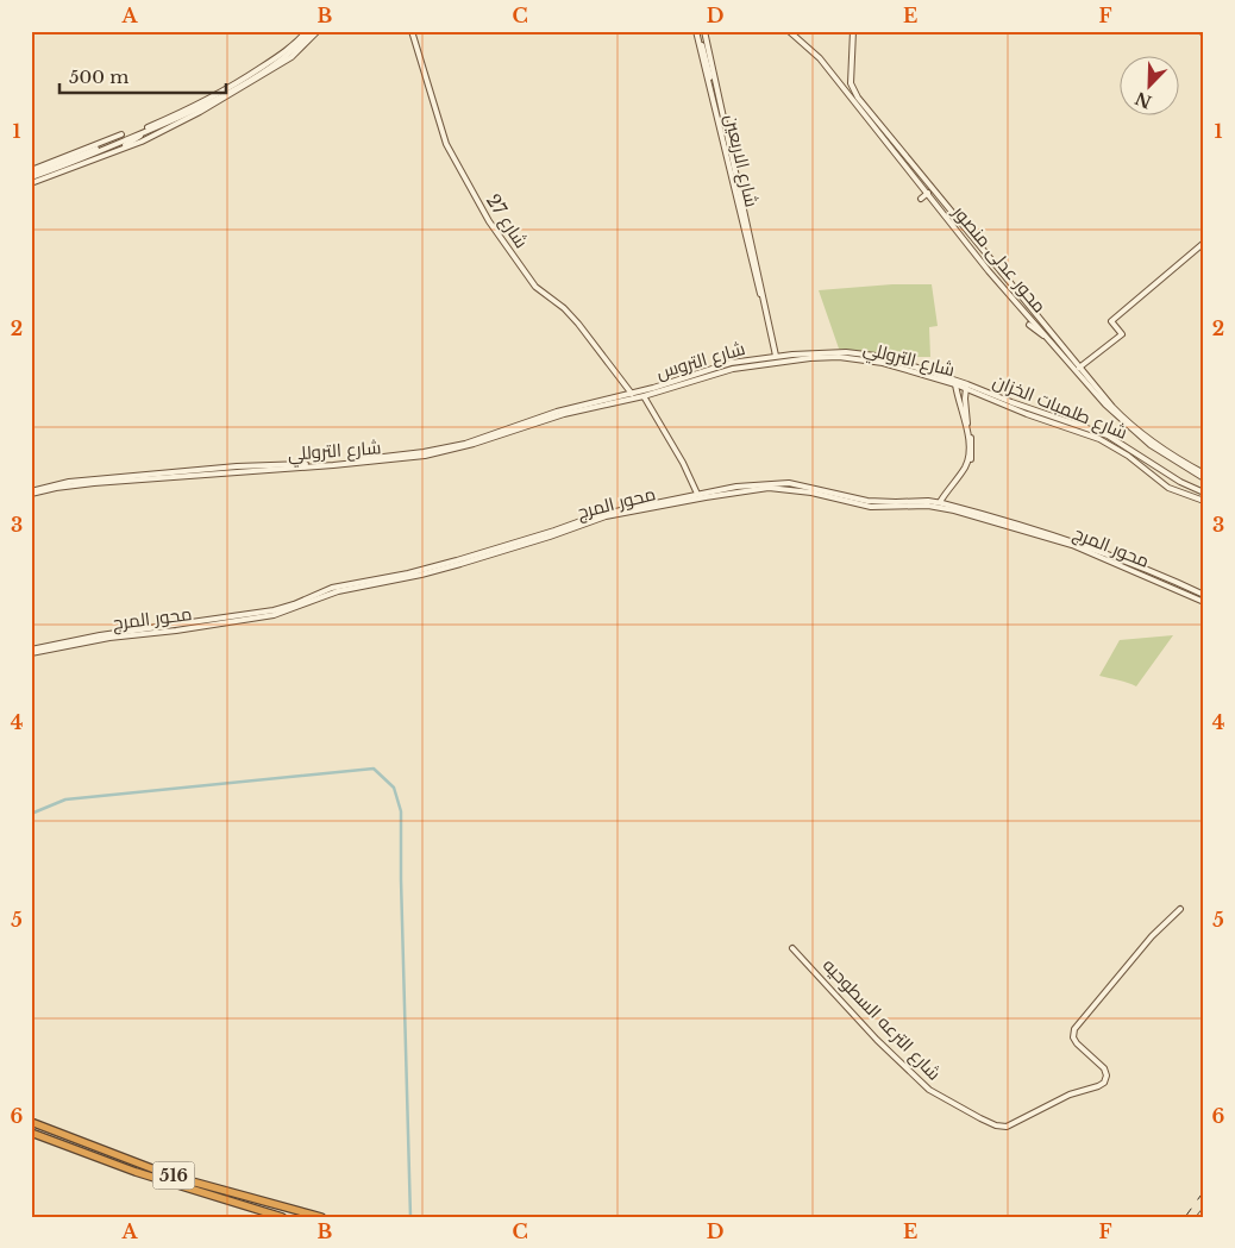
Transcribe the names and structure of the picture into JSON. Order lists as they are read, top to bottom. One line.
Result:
{"streets":{"highway":["516"],"street":["شارع الاربعين","شارع 27","محور عدلى منصور","شارع التروللي","شارع التروس","شارع طلمبات الخزان","محور المرج","شارع الترعه السطوحيه"]},"crossings":[["شارع الاربعين","شارع التروللي"],["شارع الاربعين","شارع التروس"],["شارع 27","شارع التروللي"],["شارع 27","شارع التروس"],["شارع التروللي","شارع التروس"],["شارع التروللي","شارع طلمبات الخزان"]],"scale_bar":"500 m","north":"bottom left","grid":{"columns":["A","B","C","D","E","F"],"rows":["1","2","3","4","5","6"]}}
